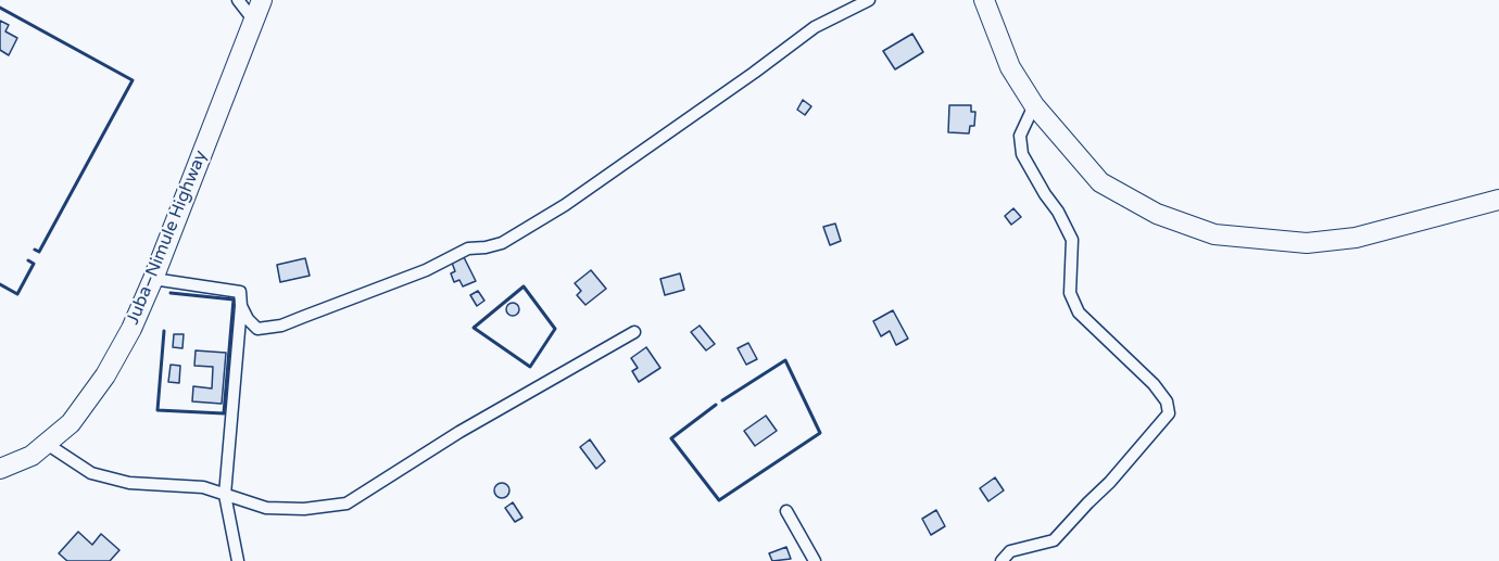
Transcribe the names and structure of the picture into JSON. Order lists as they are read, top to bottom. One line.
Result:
{"streets":{"main road":["Juba–Nimule Highway"]}}
